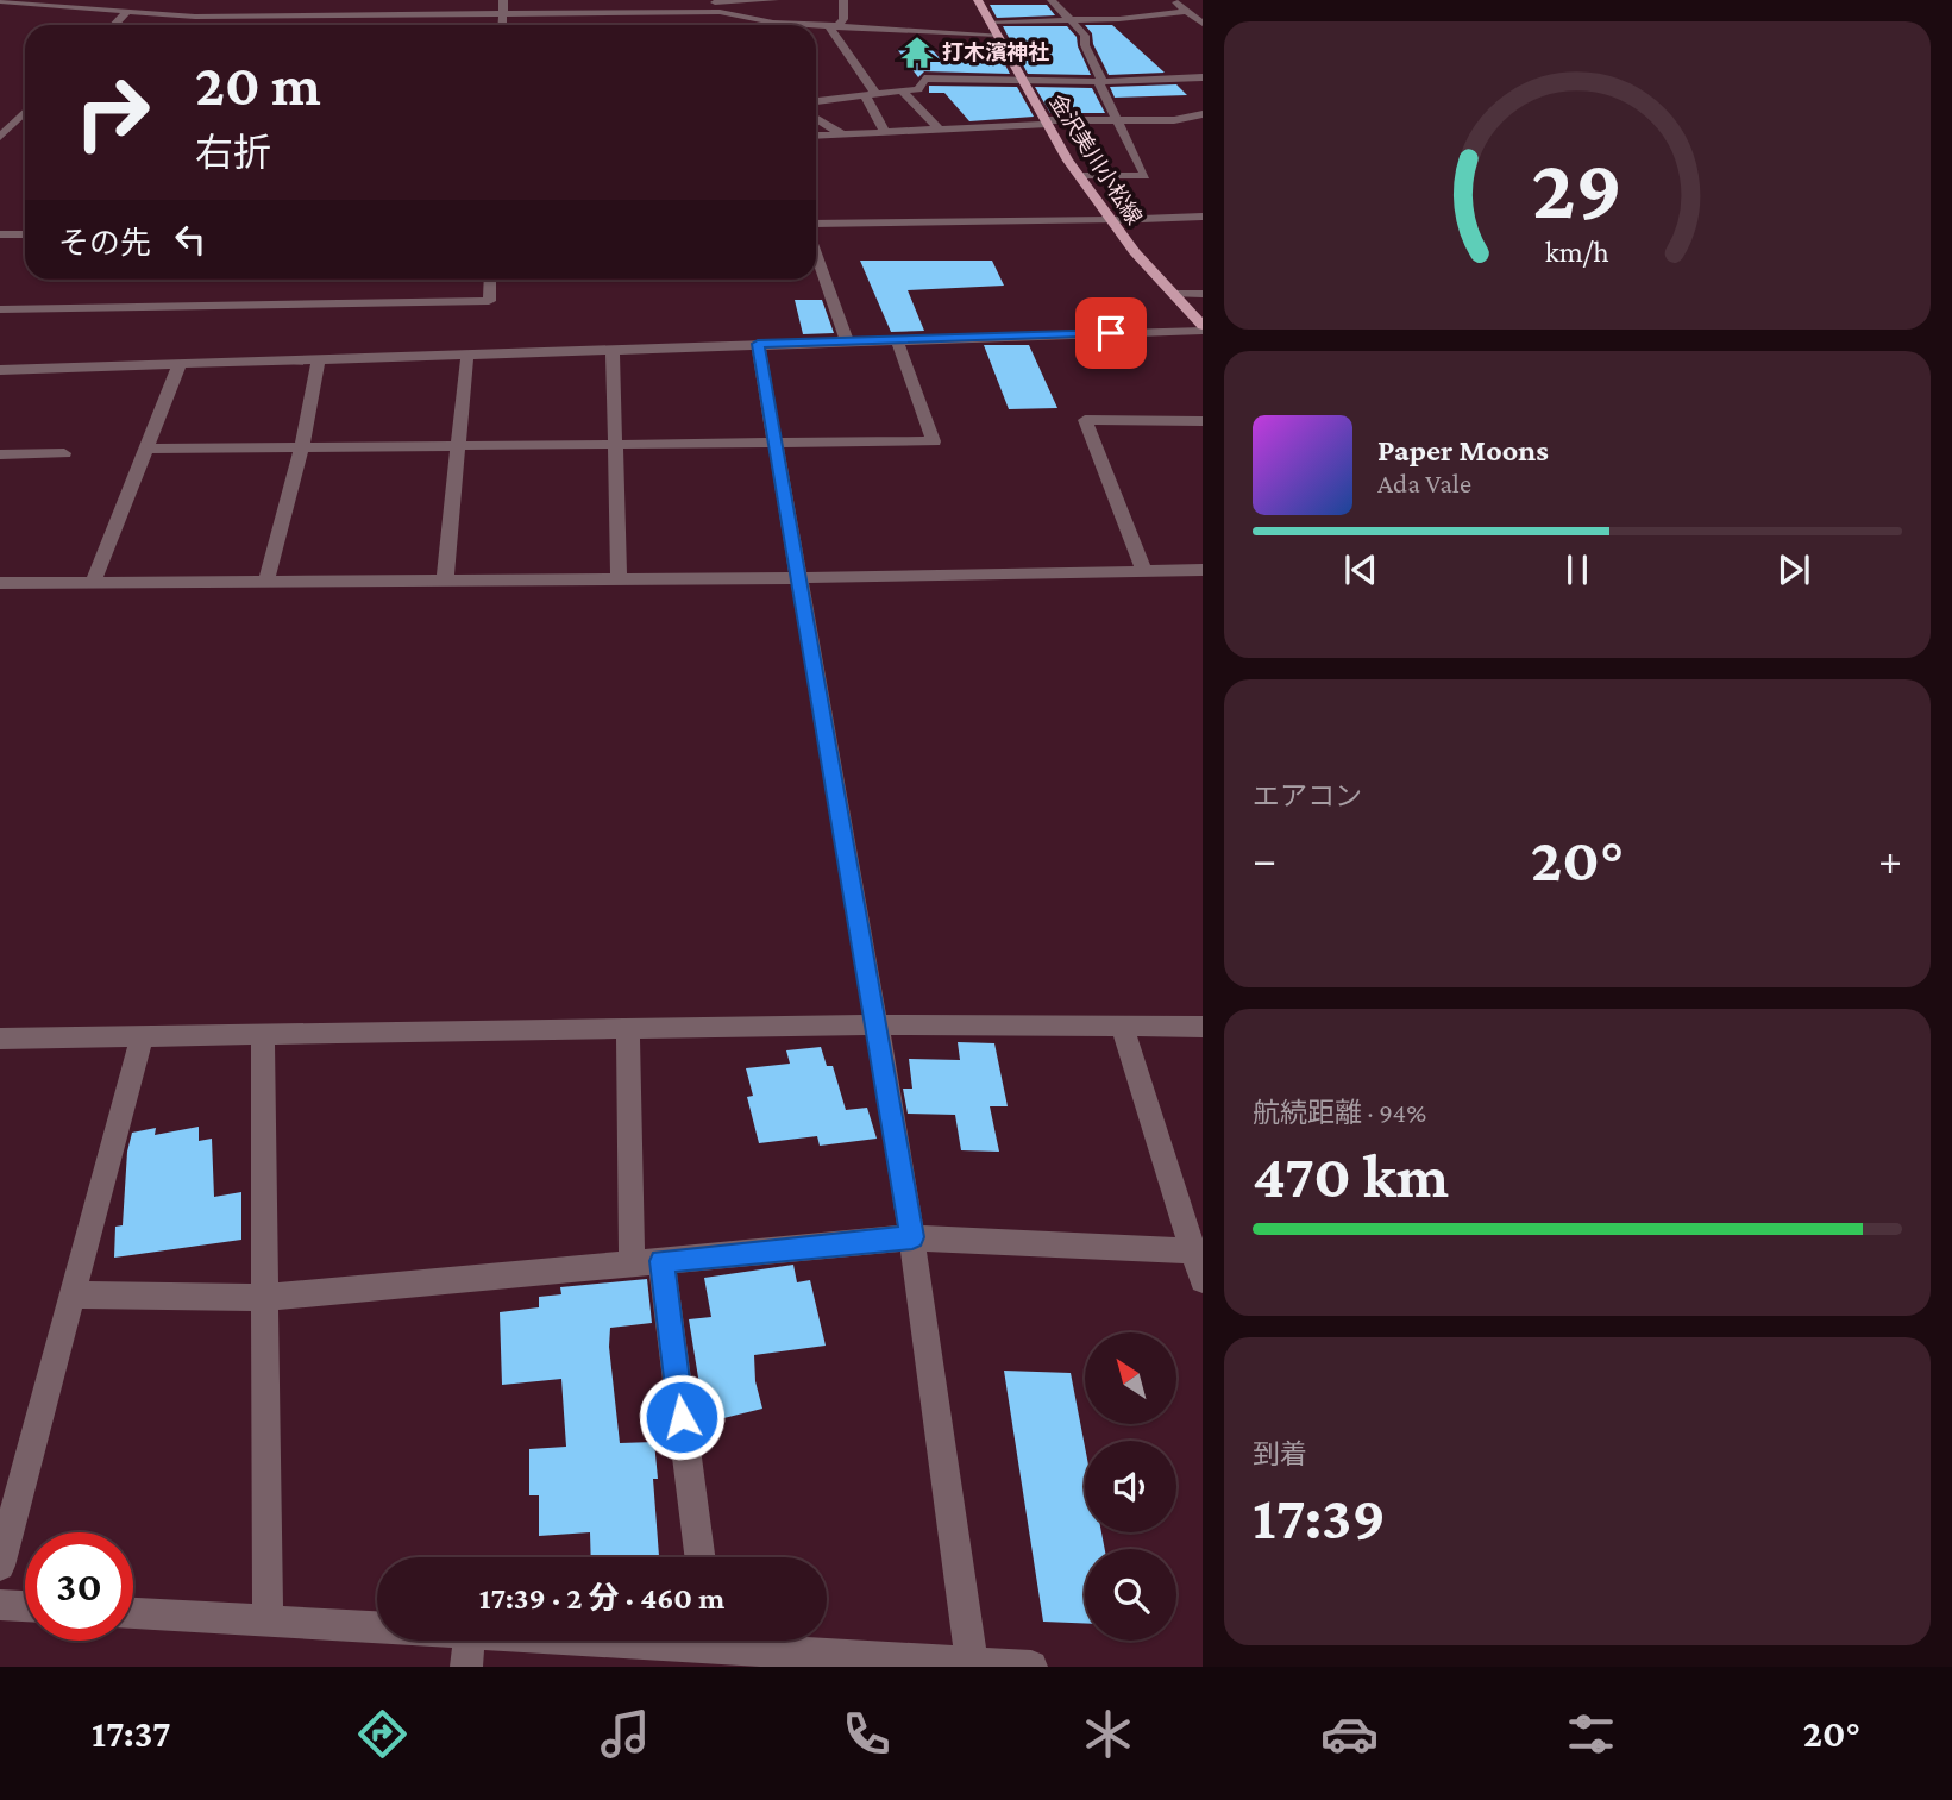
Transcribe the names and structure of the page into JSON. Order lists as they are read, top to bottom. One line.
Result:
{"streets":{"main road":["金沢美川小松線"]},"places":{"temple":["打木濱神社"]},"north":"top left","page":{"turn":["20 m","右折"],"then":"その先","song":["Paper Moons","Ada Vale"],"tile":["エアコン",["航続距離 · 94%","470 km"],["到着","17:39"]],"heat":["−","20°","+"],"limit":"30","trip":"17:39 · 2 分 · 460 m","tabs":["17:37","20°"],"gauge":["29","km/h"]}}
